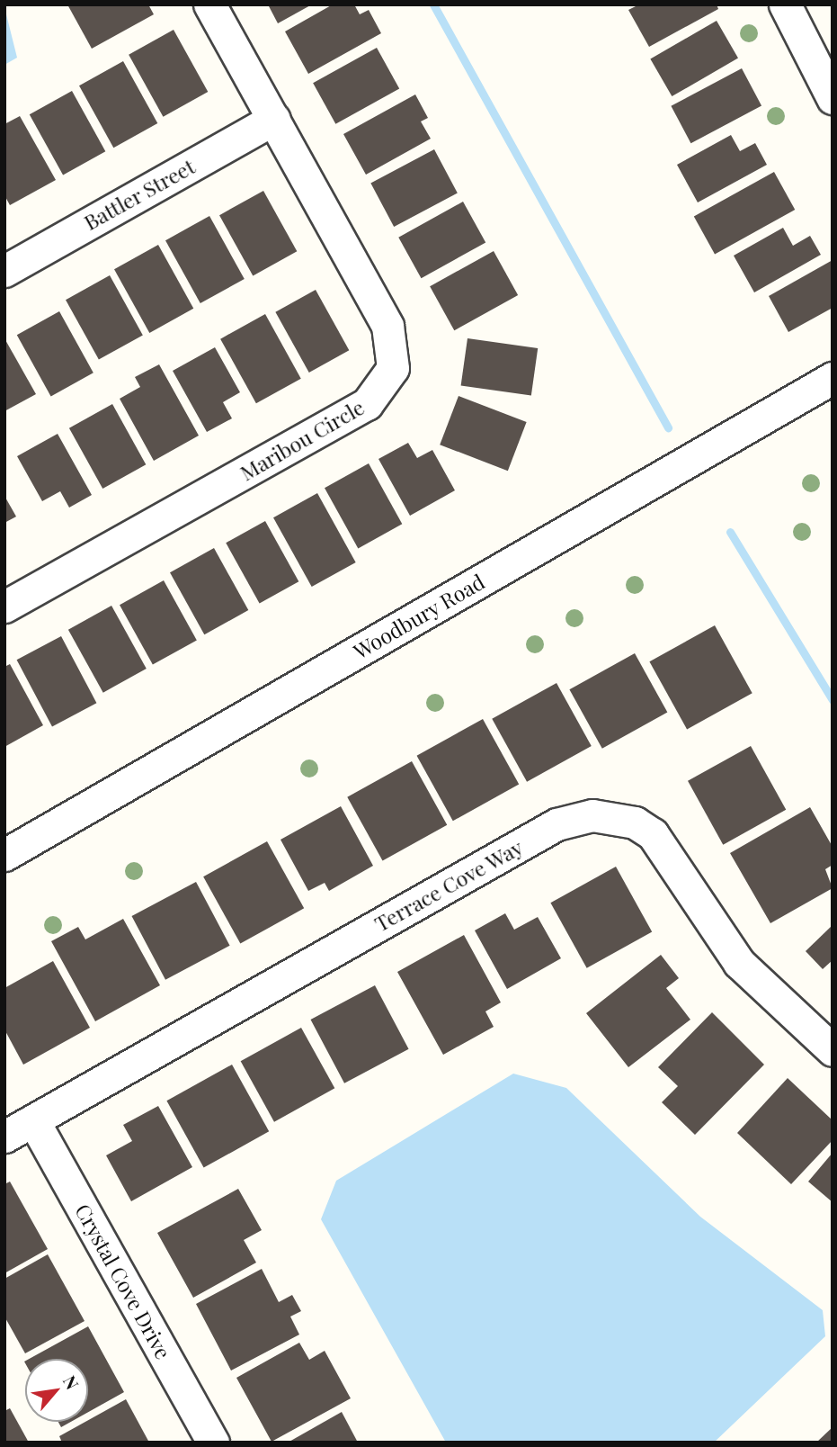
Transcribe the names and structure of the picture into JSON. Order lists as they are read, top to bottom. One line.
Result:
{"streets":{"street":["Battler Street","Maribou Circle","Woodbury Road","Terrace Cove Way","Crystal Cove Drive"]},"crossings":[["Battler Street","Maribou Circle"],["Terrace Cove Way","Crystal Cove Drive"]],"north":"top right"}
